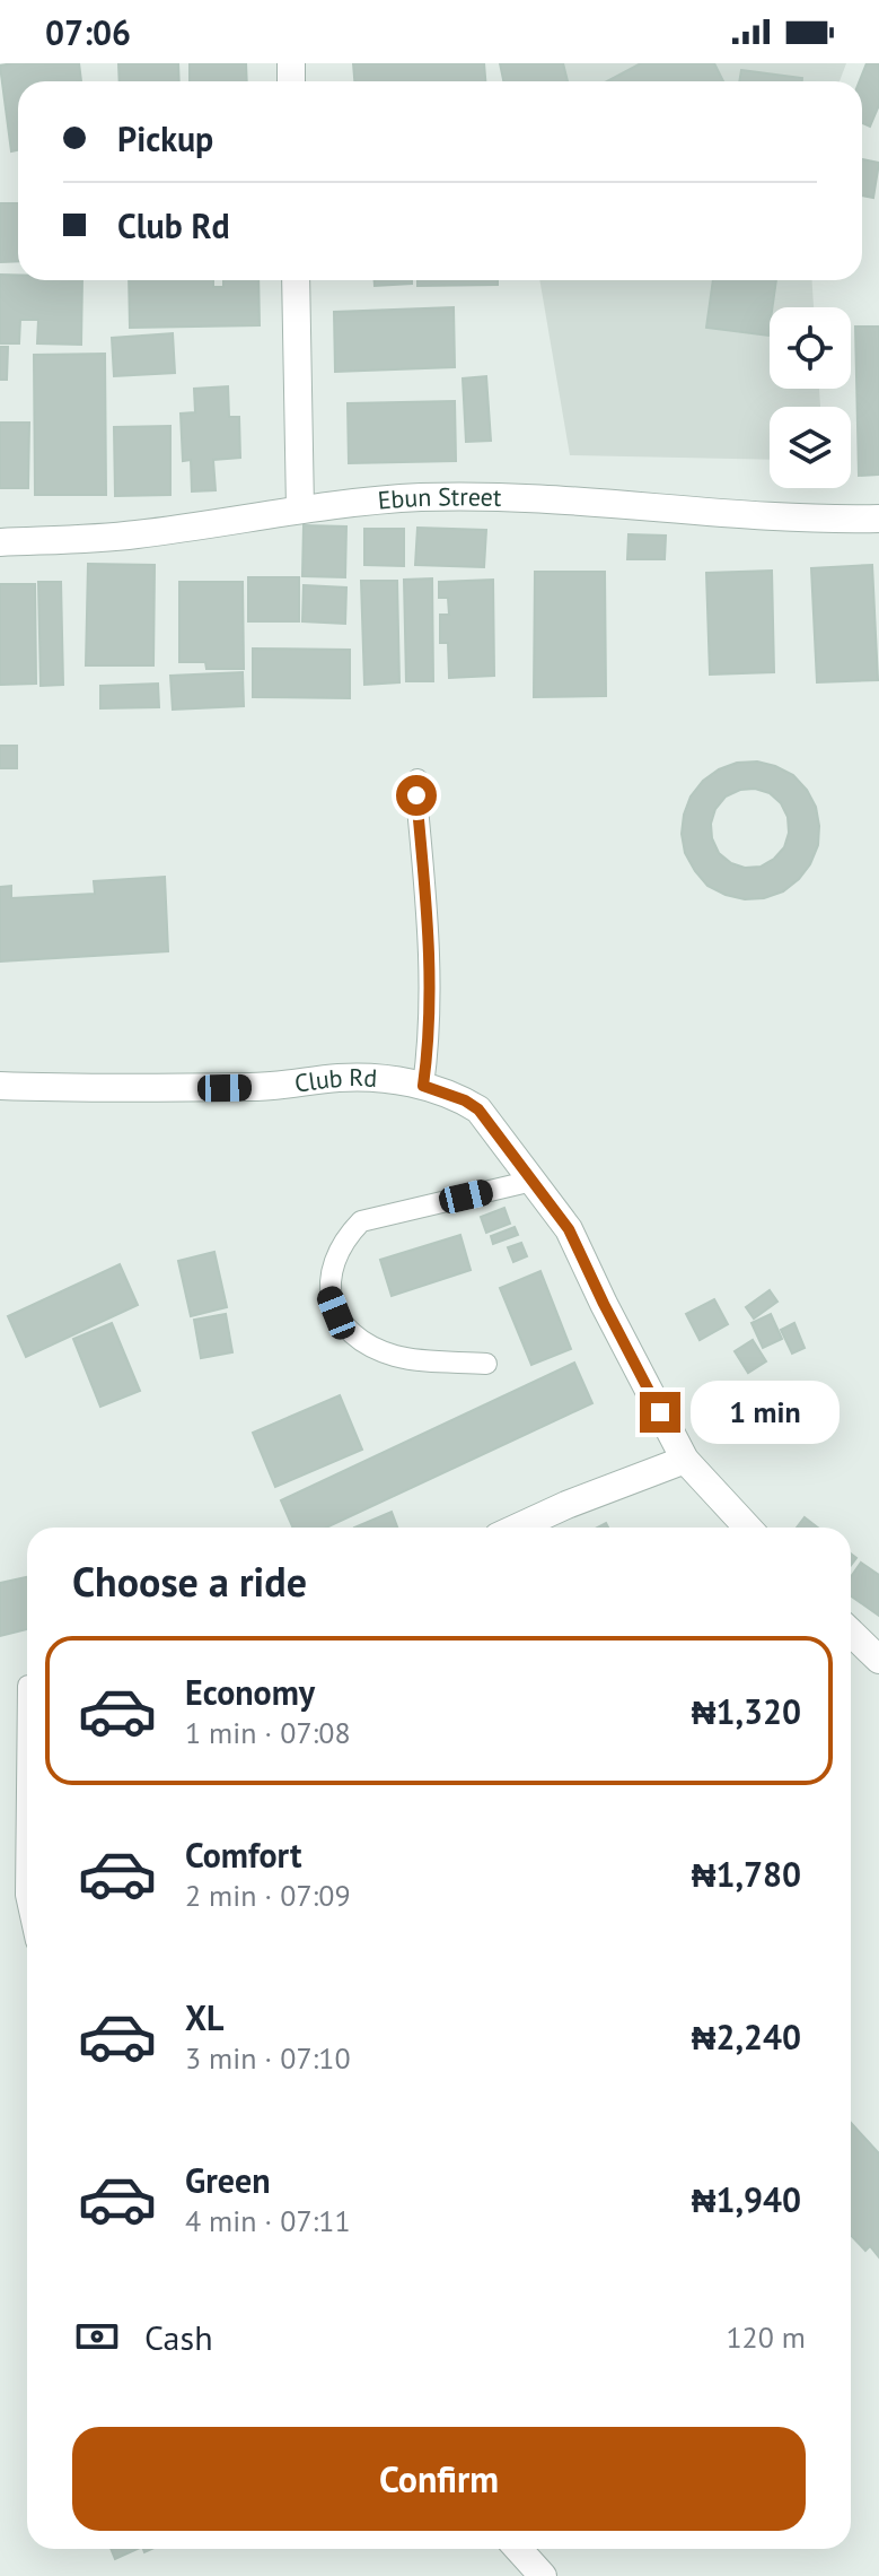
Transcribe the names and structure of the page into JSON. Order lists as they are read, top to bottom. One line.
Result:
{"streets":{"street":["Ebun Street","Club Rd"]},"page":{"status":"07:06","banner":["Pickup","Club Rd"],"bubble":"1 min","heading":"Choose a ride","list":[{"name":"Economy","note":"1 min · 07:08","value":"₦1,320"},{"name":"Comfort","note":"2 min · 07:09","value":"₦1,780"},{"name":"XL","note":"3 min · 07:10","value":"₦2,240"},{"name":"Green","note":"4 min · 07:11","value":"₦1,940"}],"pay":["Cash","120 m"],"buttons":"Confirm"}}
